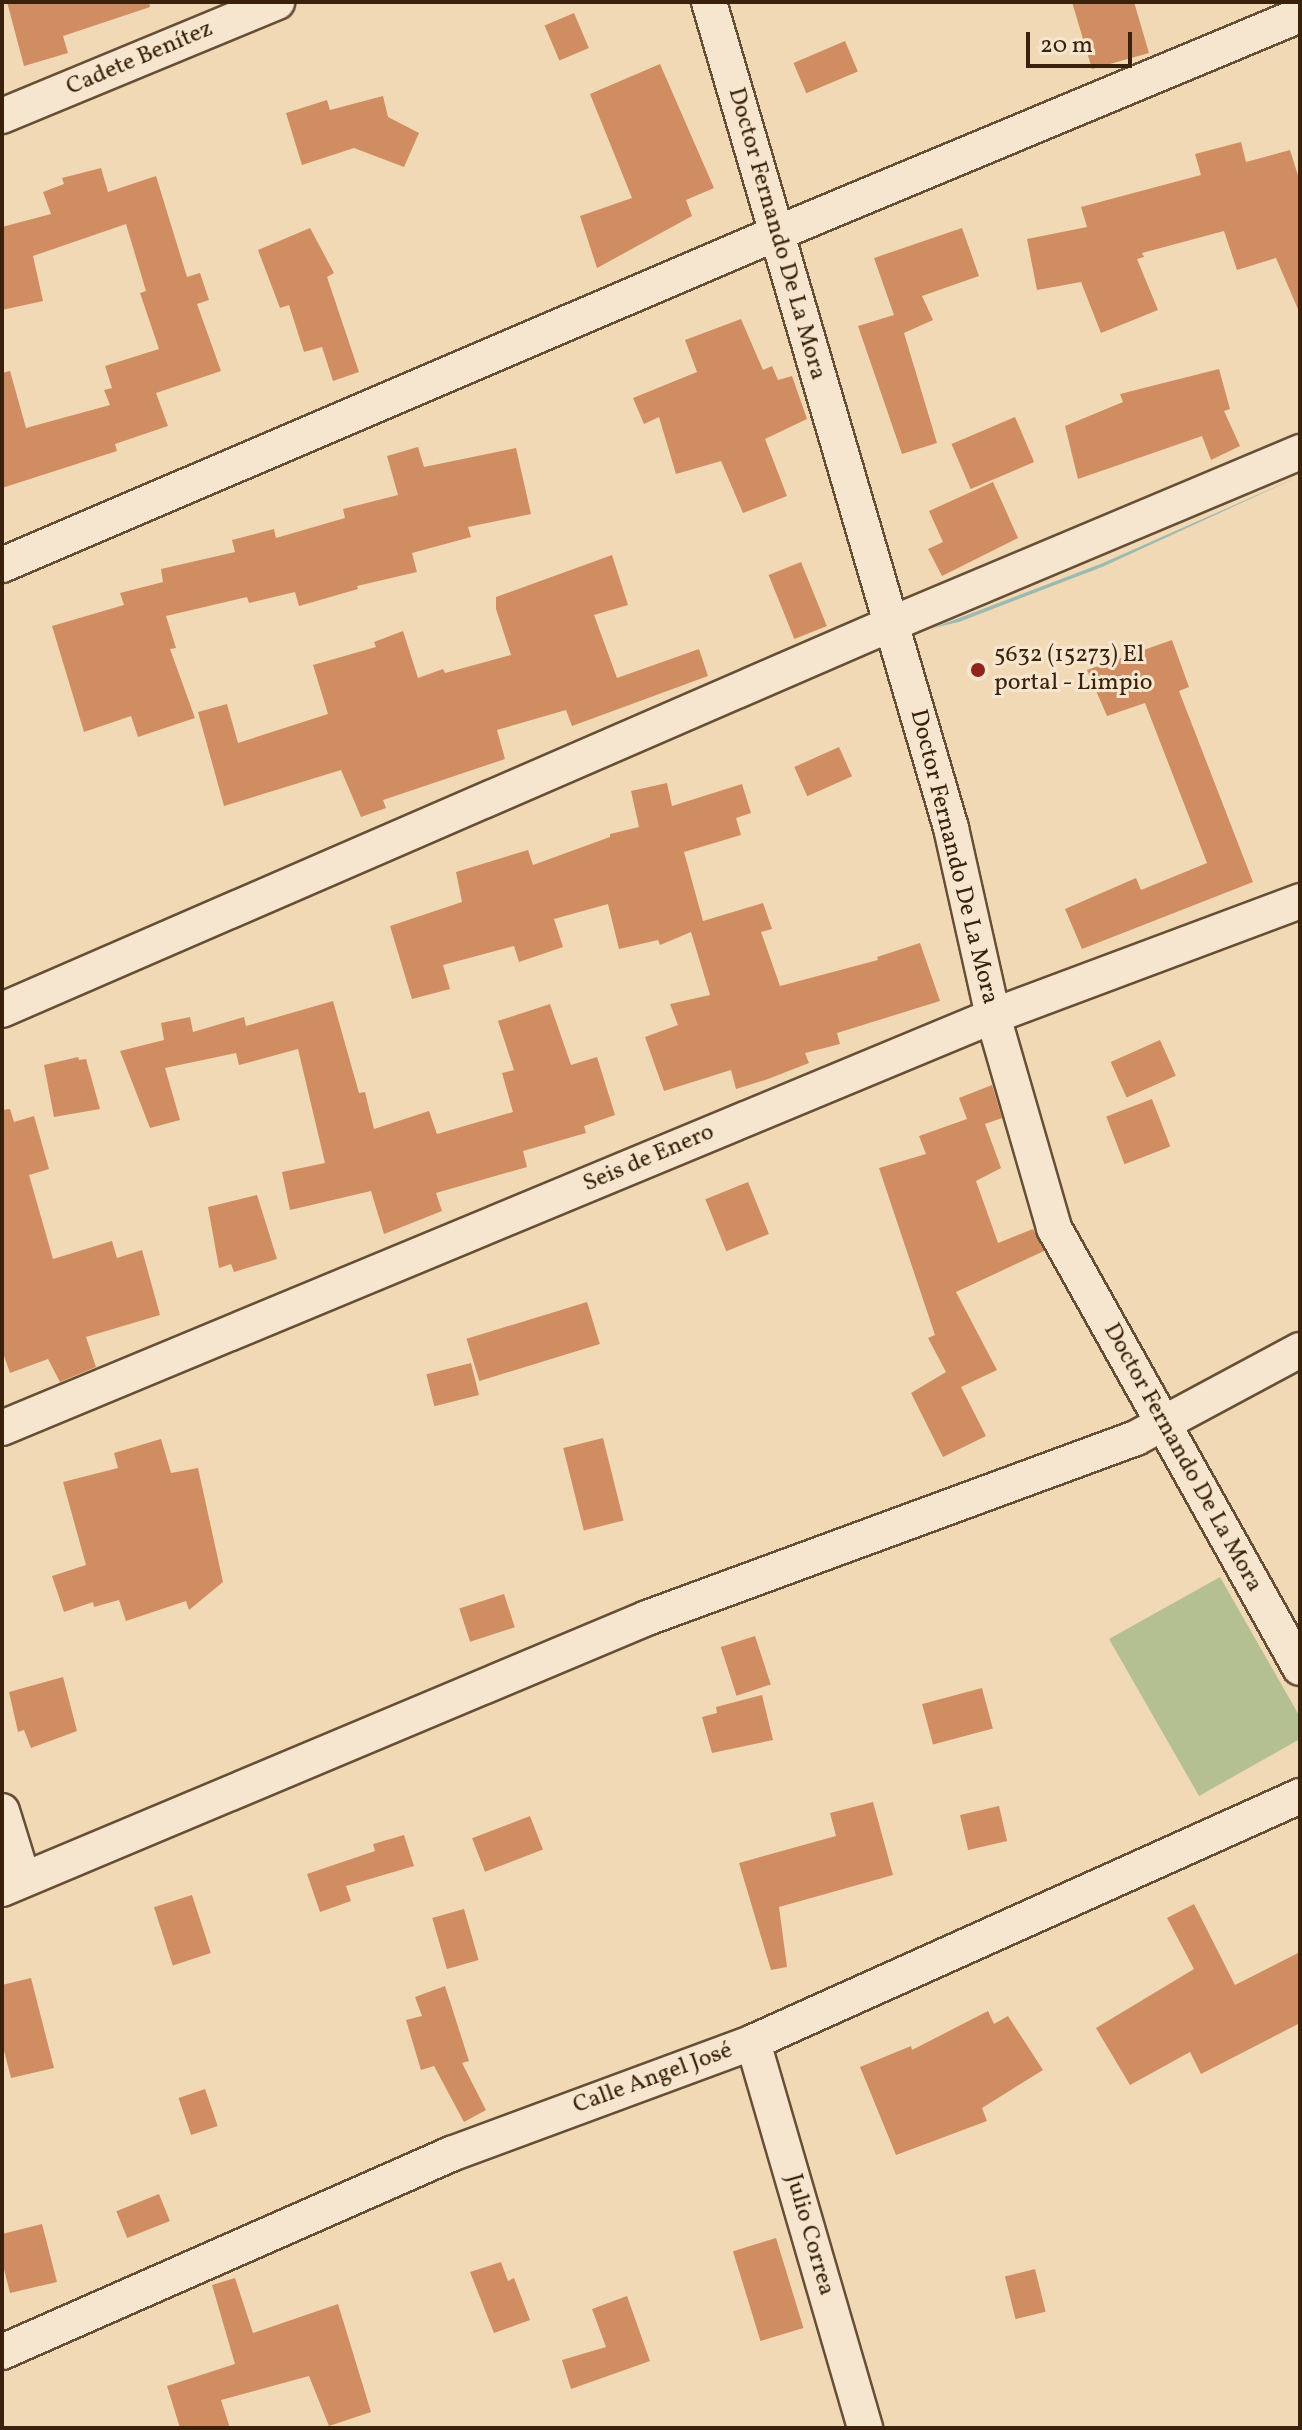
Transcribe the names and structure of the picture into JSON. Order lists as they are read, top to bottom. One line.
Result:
{"streets":{"street":["Cadete Benítez","Doctor Fernando De La Mora","Seis de Enero","Calle Angel José","Julio Correa"]},"crossings":[["Doctor Fernando De La Mora","Seis de Enero"],["Calle Angel José","Julio Correa"]],"places":["5632 (15273) El portal - Limpio"],"scale_bar":"20 m"}
